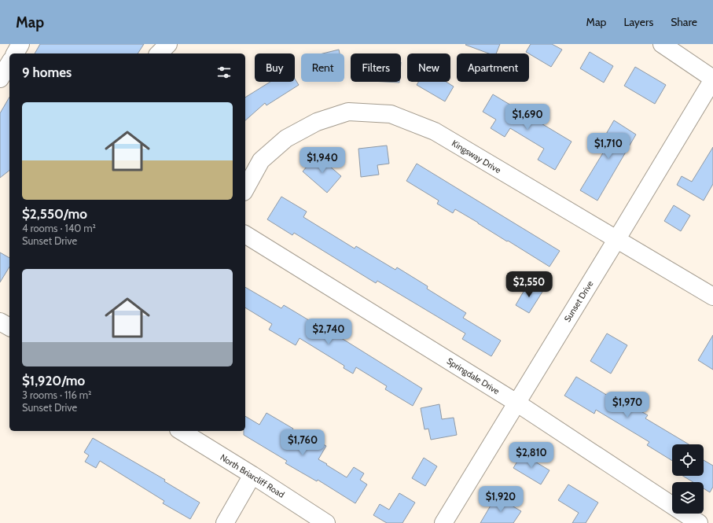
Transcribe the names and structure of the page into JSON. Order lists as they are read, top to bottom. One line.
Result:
{"streets":{"street":["Kingsway Drive","Sunset Drive","Springdale Drive","North Briarcliff Road"]},"crossings":[["Kingsway Drive","Sunset Drive"],["Sunset Drive","Springdale Drive"]],"page":{"header":"Map","nav":["Map","Layers","Share"],"chip":["Buy","Rent","Filters","New","Apartment"],"heading":"9 homes","list":[{"name":"$2,550/mo","note":"4 rooms · 140 m² · Sunset Drive"},{"name":"$1,920/mo","note":"3 rooms · 116 m² · Sunset Drive"}],"price":["$1,690","$1,710","$1,940","$2,550","$2,740","$1,970","$1,760","$2,810","$1,920"]}}
